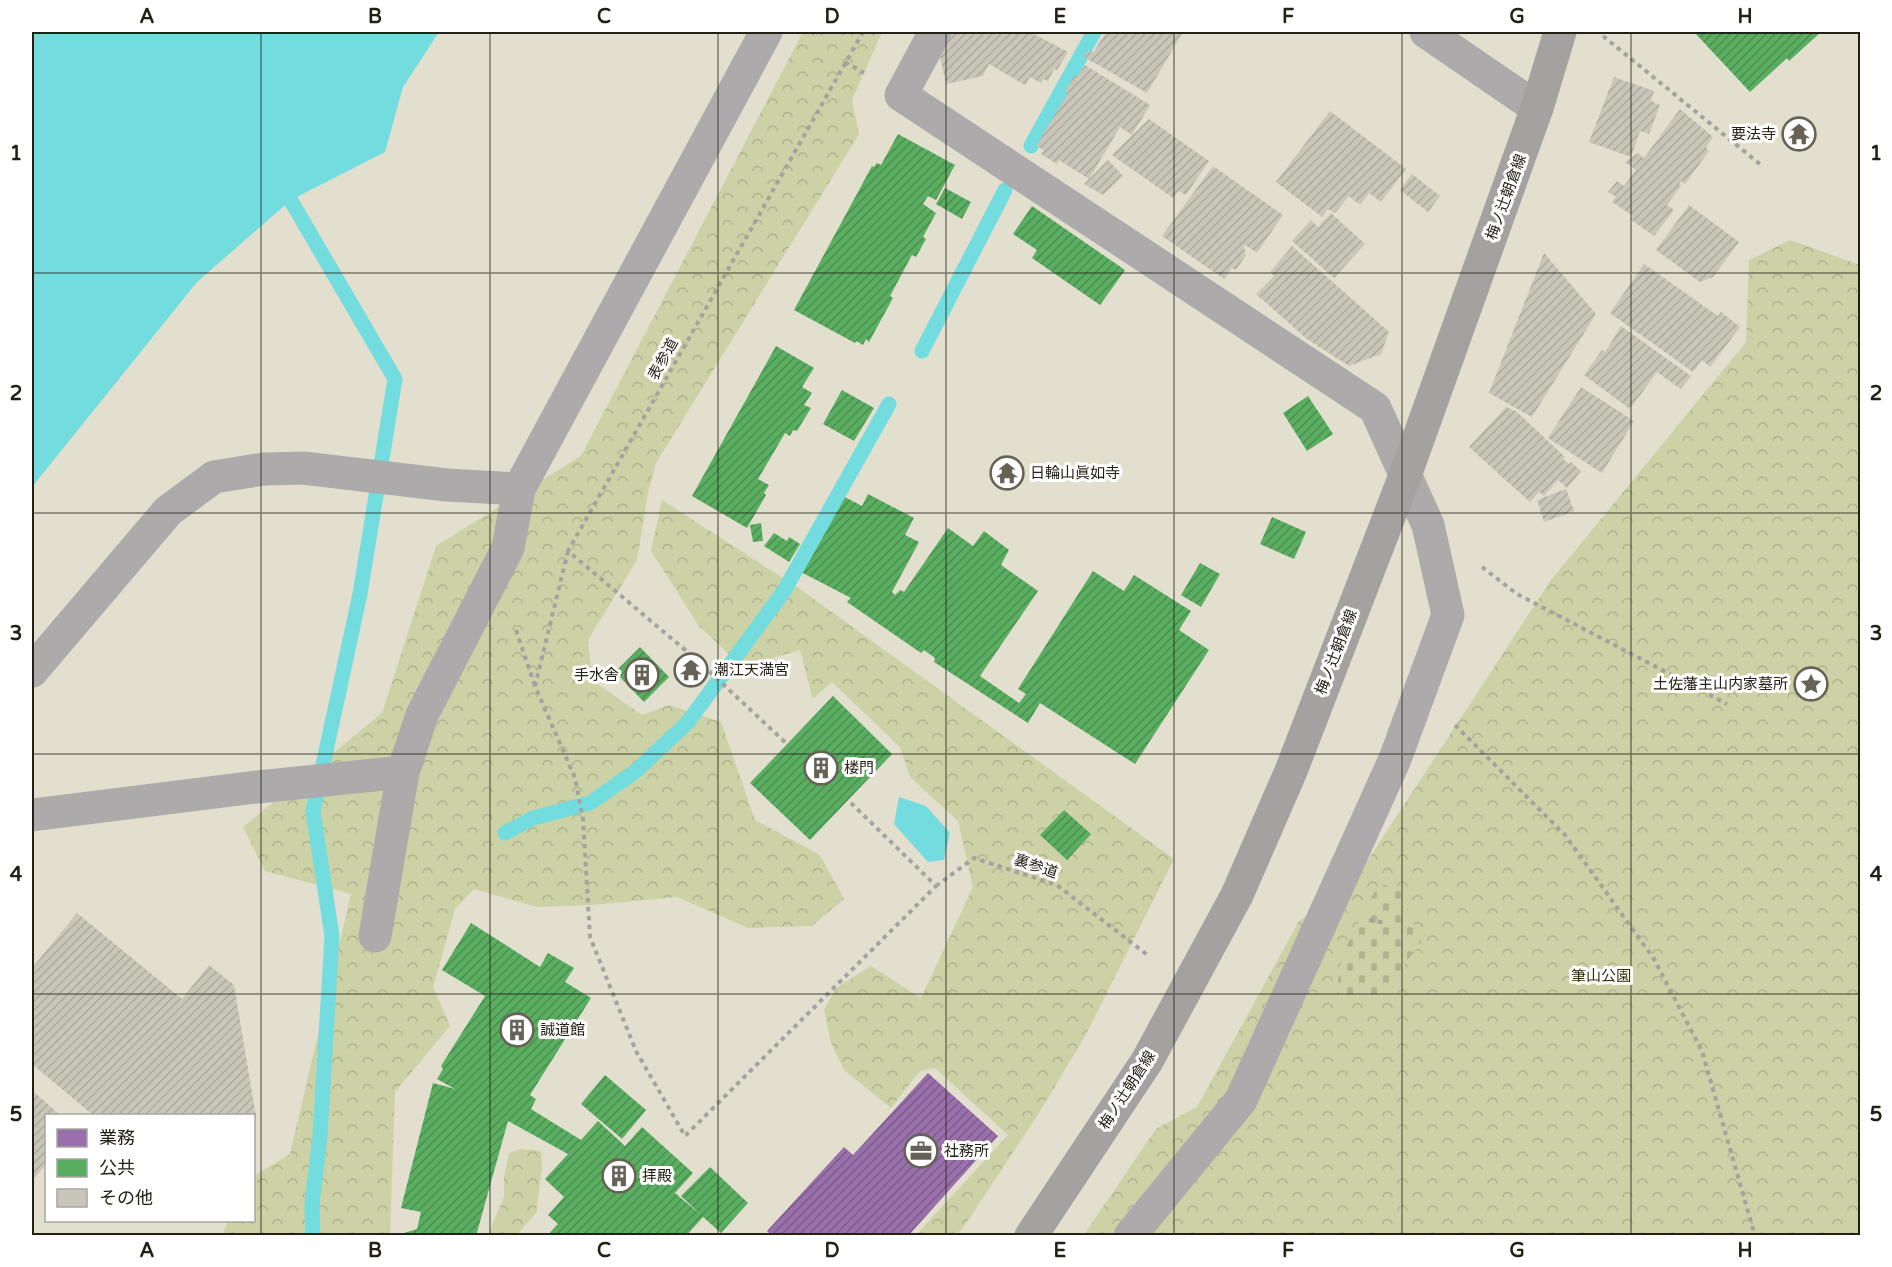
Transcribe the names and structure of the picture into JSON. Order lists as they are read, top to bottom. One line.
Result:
{"streets":{"main road":["梅ノ辻朝倉線"],"path":["表参道","裏参道"]},"crossings":[["表参道","裏参道"]],"parks":["筆山公園"],"places":{"temple":["要法寺","日輪山眞如寺","潮江天満宮"],"building":["手水舎","楼門","誠道館","拝殿"],"place":["土佐藩主山内家墓所"],"office":["社務所"]},"legend":["業務","公共","その他"],"grid":{"columns":["A","B","C","D","E","F","G","H"],"rows":["1","2","3","4","5"]}}
